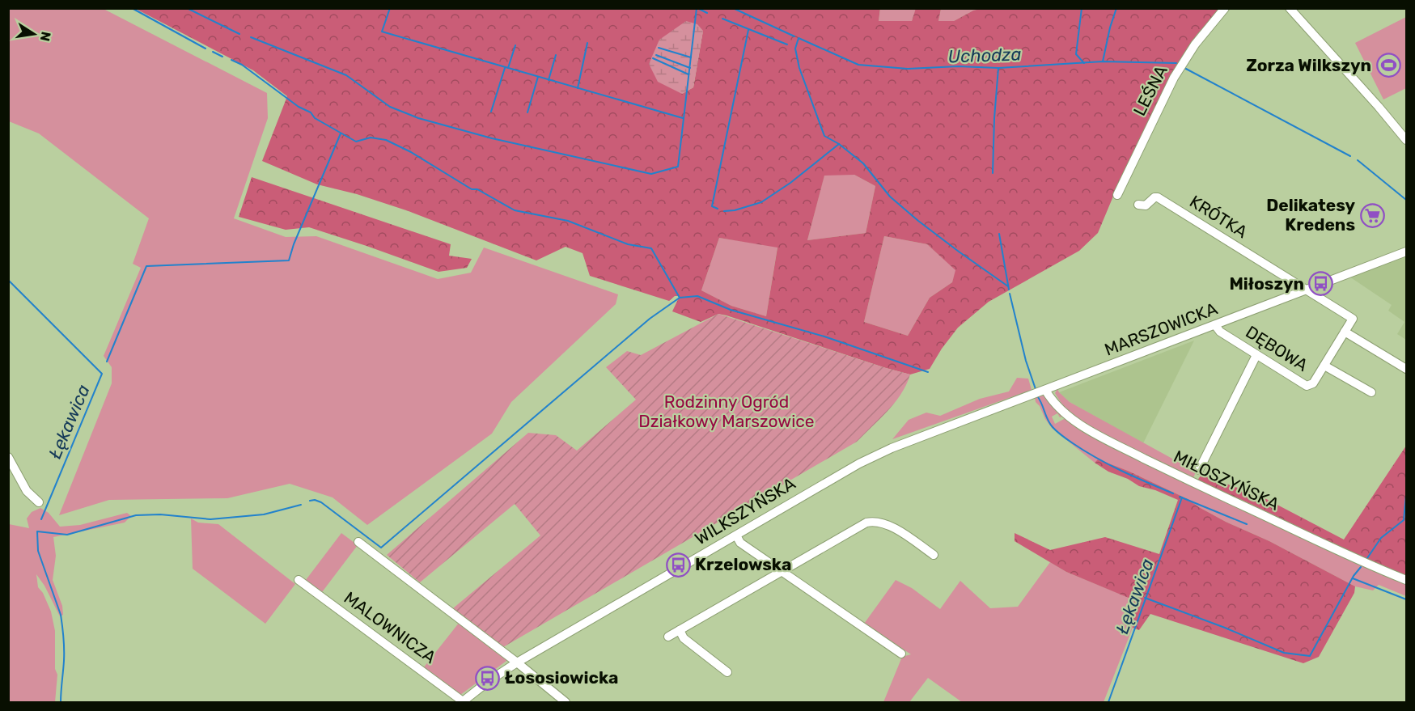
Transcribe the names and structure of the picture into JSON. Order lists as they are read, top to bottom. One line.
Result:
{"streets":{"street":["LEŚNA","KRÓTKA","MARSZOWICKA","DĘBOWA","MIŁOSZYŃSKA","WILKSZYŃSKA","MALOWNICZA"]},"crossings":[["KRÓTKA","MARSZOWICKA"],["KRÓTKA","DĘBOWA"],["MARSZOWICKA","DĘBOWA"],["MARSZOWICKA","MIŁOSZYŃSKA"],["MARSZOWICKA","WILKSZYŃSKA"],["WILKSZYŃSKA","MALOWNICZA"]],"water":["Uchodza","Łękawica"],"parks":["Rodzinny Ogród Działkowy Marszowice"],"places":{"sports":["Zorza Wilkszyn"],"supermarket":["Delikatesy Kredens"],"bus stop":["Miłoszyn","Krzelowska","Łososiowicka"]},"north":"right"}
